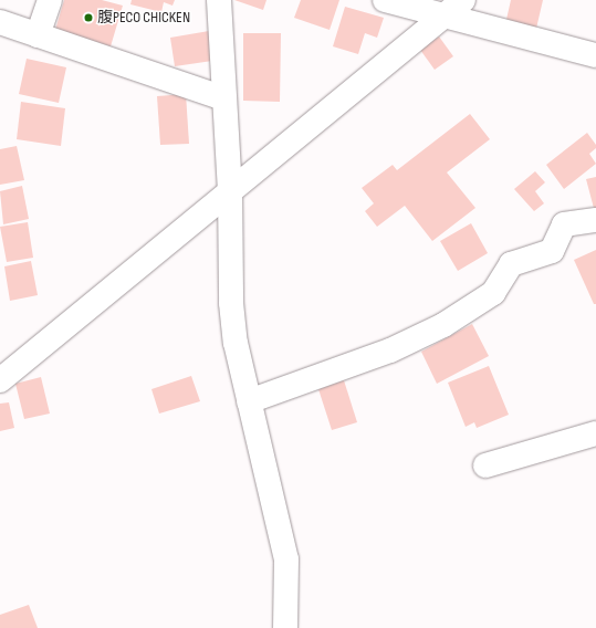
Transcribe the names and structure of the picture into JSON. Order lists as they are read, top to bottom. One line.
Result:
{"places":["腹PECO CHICKEN"]}
